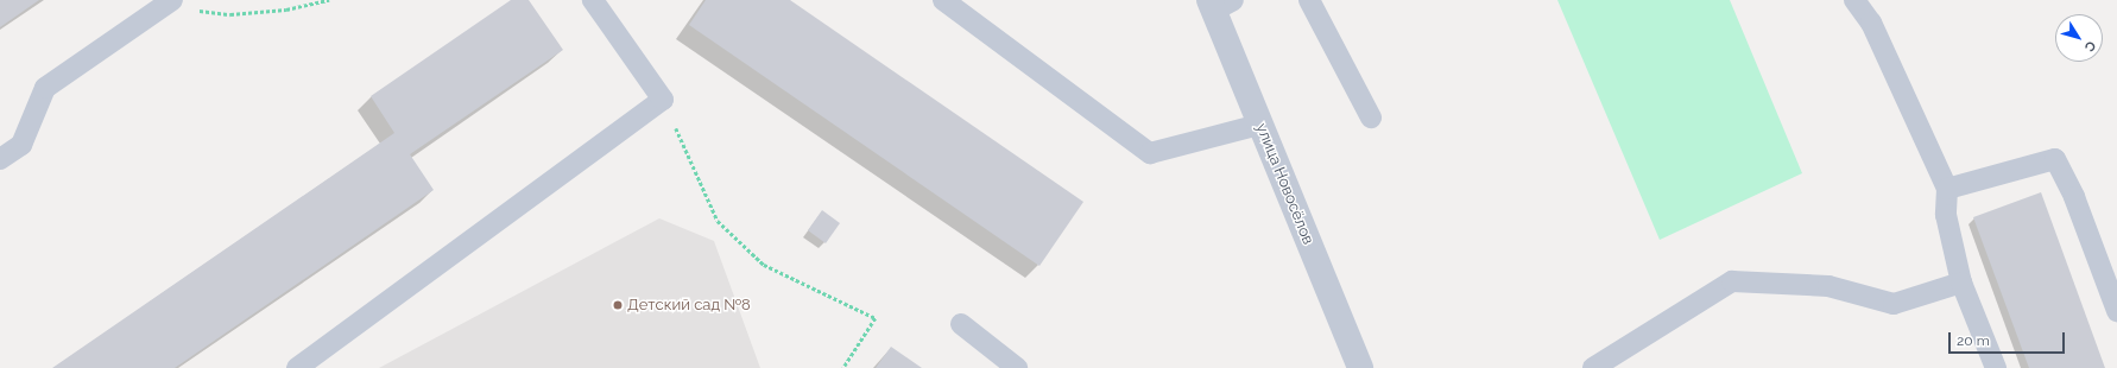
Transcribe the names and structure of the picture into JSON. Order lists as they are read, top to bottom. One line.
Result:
{"streets":{"street":["улица Новосёлов"]},"places":["Детский сад №8"],"scale_bar":"20 m","north":"bottom right"}
